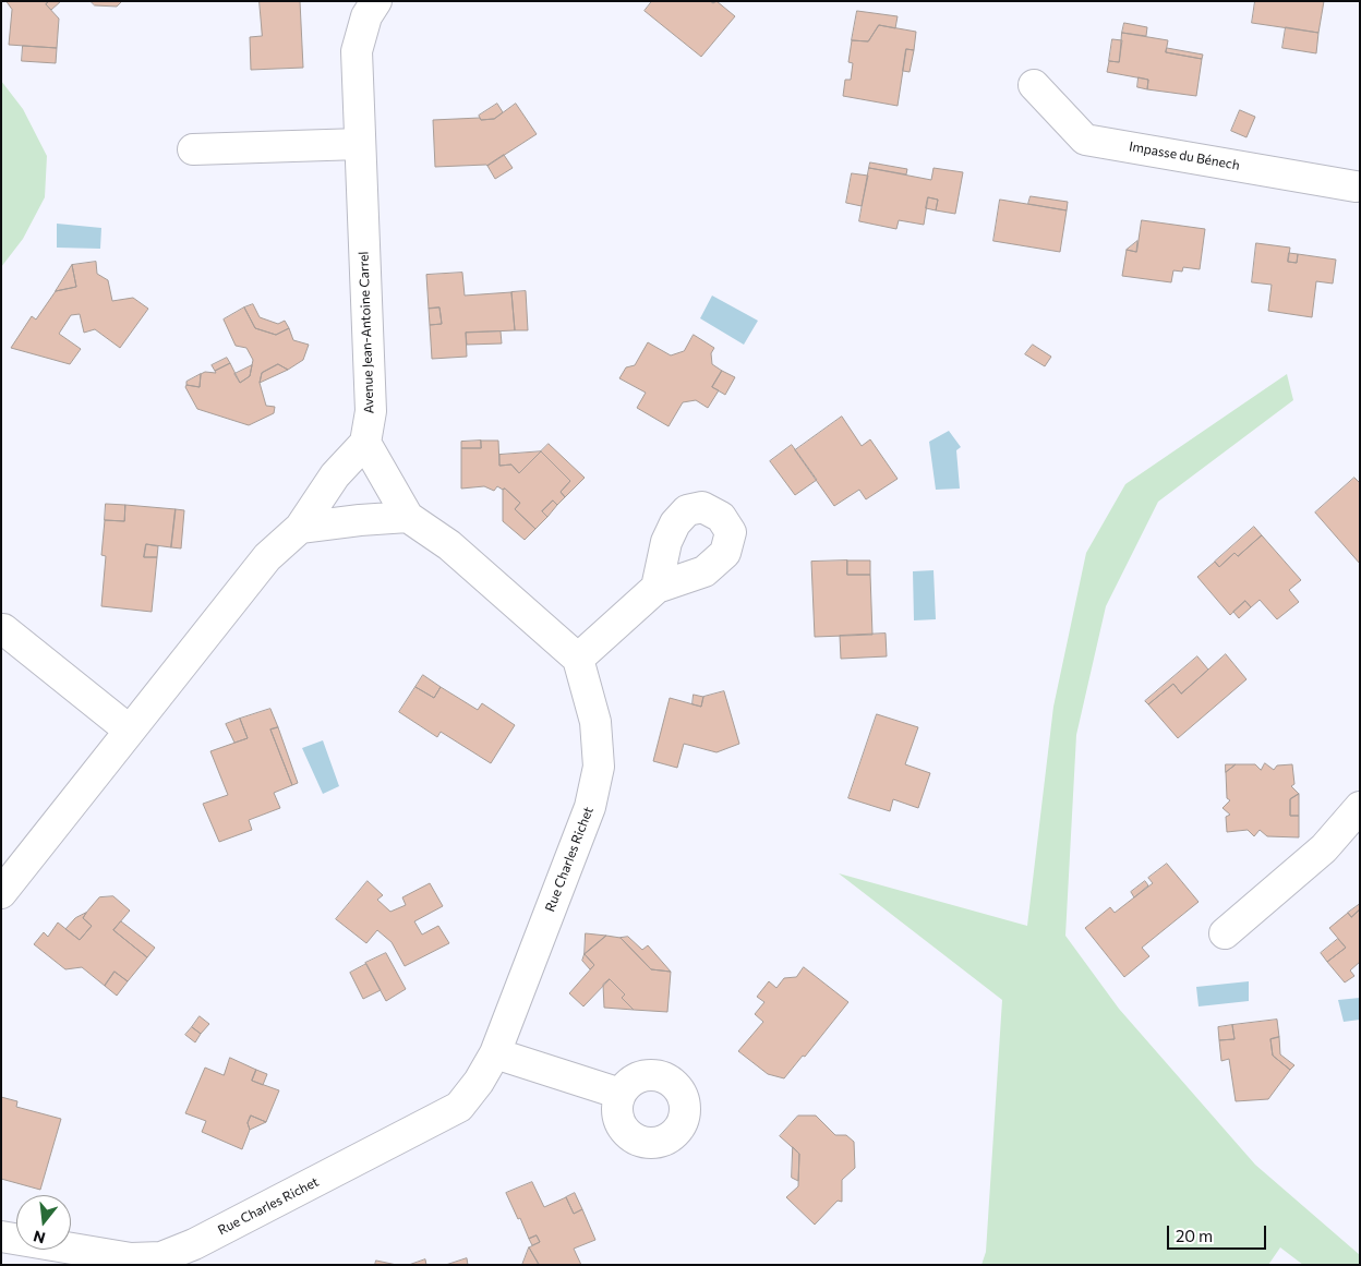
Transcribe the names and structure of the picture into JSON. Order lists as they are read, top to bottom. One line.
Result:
{"streets":{"street":["Impasse du Bénech","Avenue Jean-Antoine Carrel","Rue Charles Richet"]},"scale_bar":"20 m","north":"bottom"}
